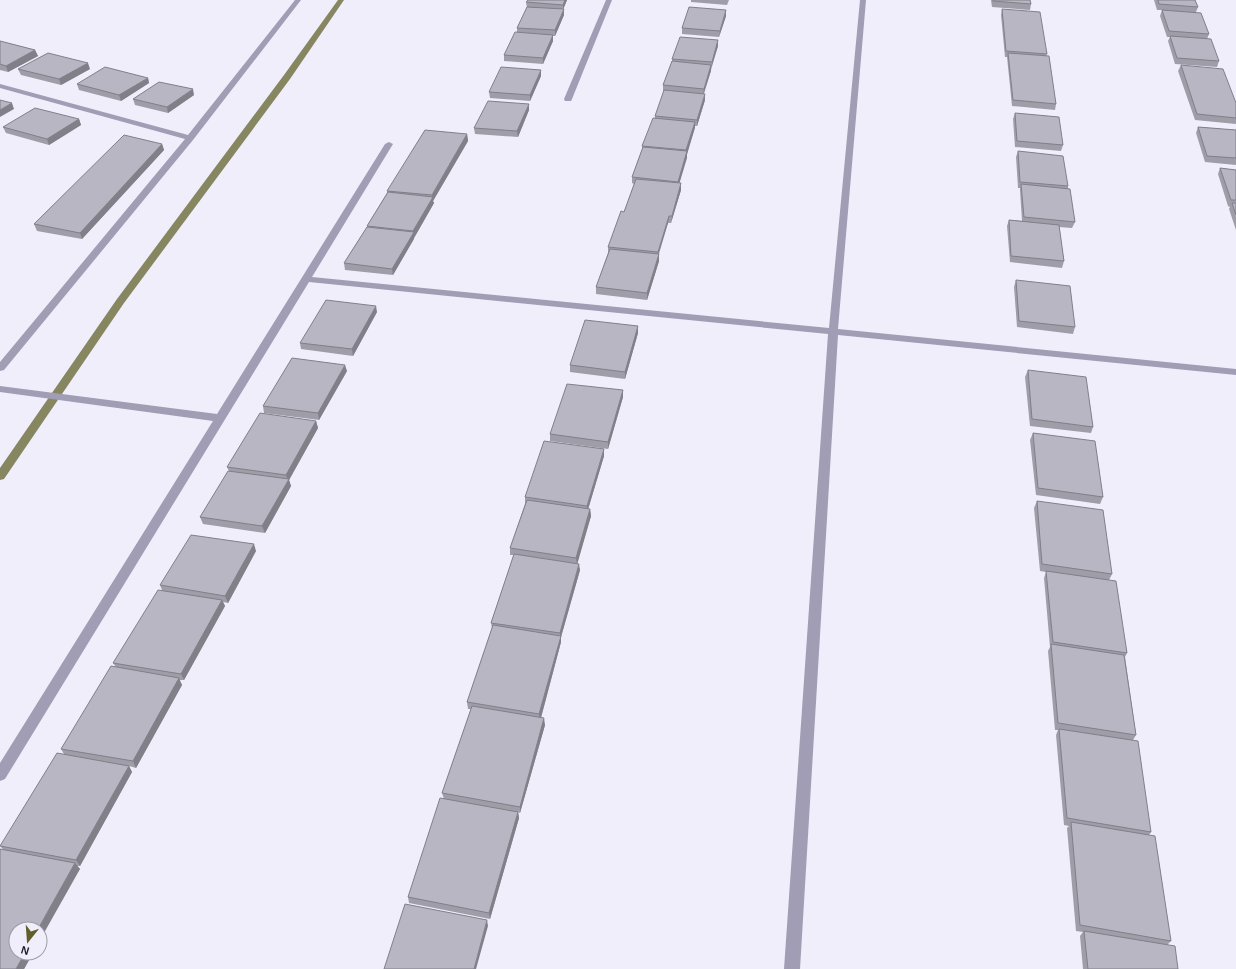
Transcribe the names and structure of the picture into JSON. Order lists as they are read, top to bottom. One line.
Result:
{"north":"bottom"}
